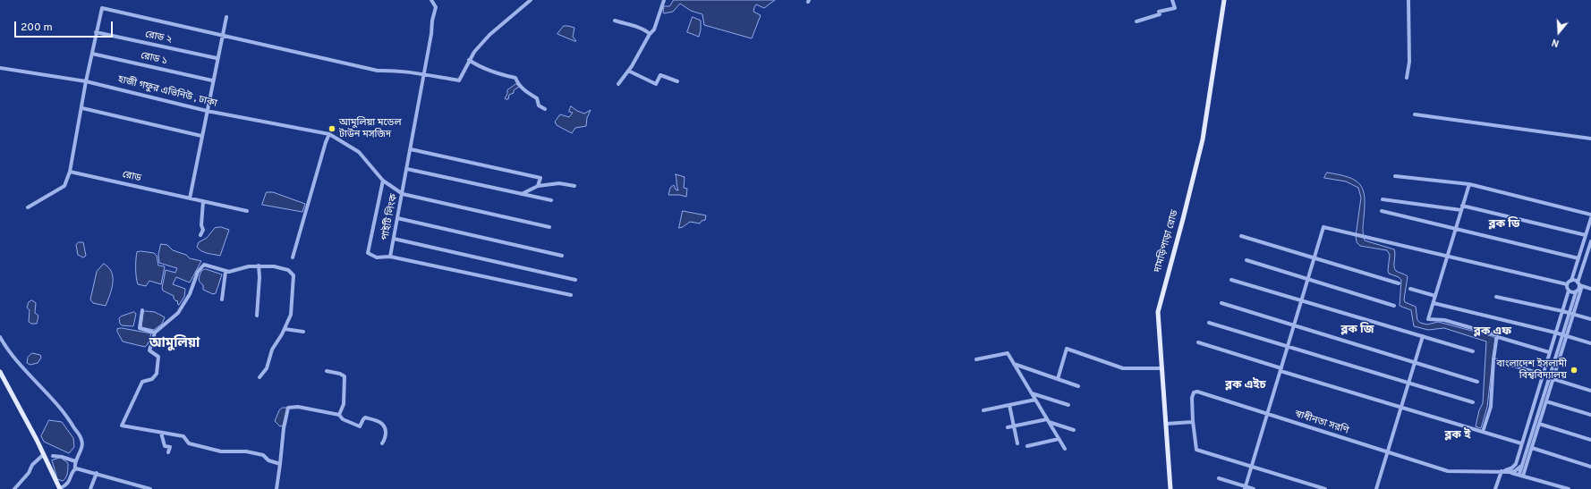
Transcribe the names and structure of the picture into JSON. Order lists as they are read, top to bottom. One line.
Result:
{"streets":{"main road":["দামড়িপাড়া রোড"],"street":["রোড ২","রোড ১","হাজী গফুর এভিনিউ , ঢাকা","রোড","পাইটি লিংক","স্বাধীনতা সরণি"]},"districts":["ব্লক ডি","ব্লক জি","ব্লক এফ","আমুলিয়া","ব্লক এইচ","ব্লক ই"],"places":["আমুলিয়া মডেল টাউন মসজিদ","বাংলাদেশ ইসলামী বিশ্ববিদ্যালয়"],"scale_bar":"200 m","north":"bottom"}
